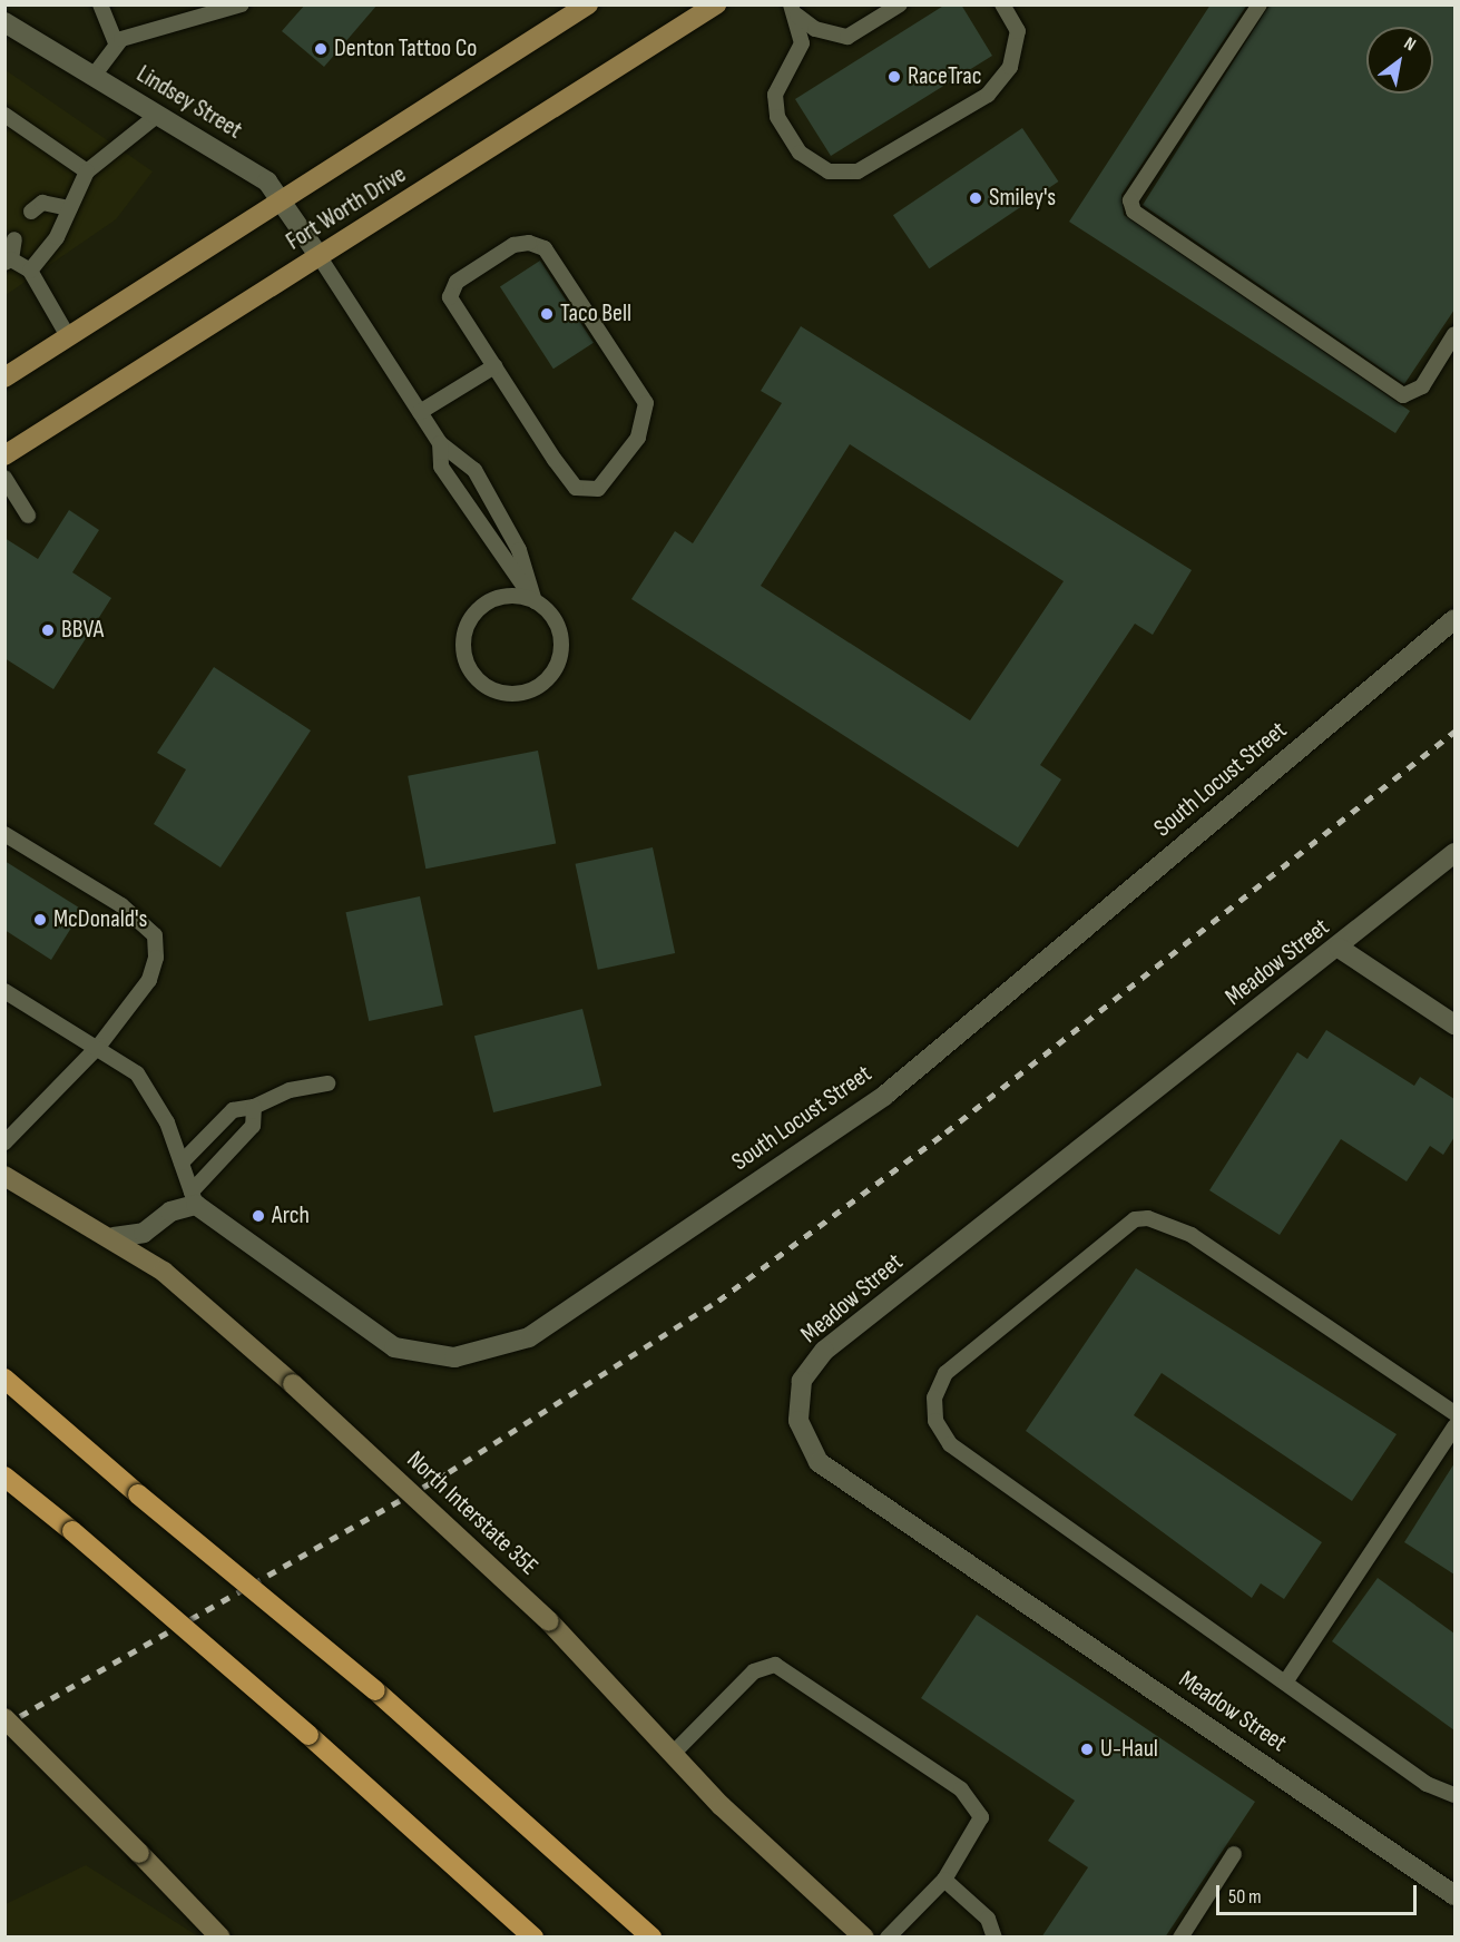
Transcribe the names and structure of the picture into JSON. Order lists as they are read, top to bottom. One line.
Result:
{"streets":{"main road":["Fort Worth Drive","North Interstate 35E"],"street":["Lindsey Street","South Locust Street","Meadow Street"]},"crossings":[["Lindsey Street","Fort Worth Drive"]],"places":["Denton Tattoo Co","RaceTrac","Smiley's","Taco Bell","BBVA","McDonald's","Arch","U-Haul"],"scale_bar":"50 m","north":"top right"}
